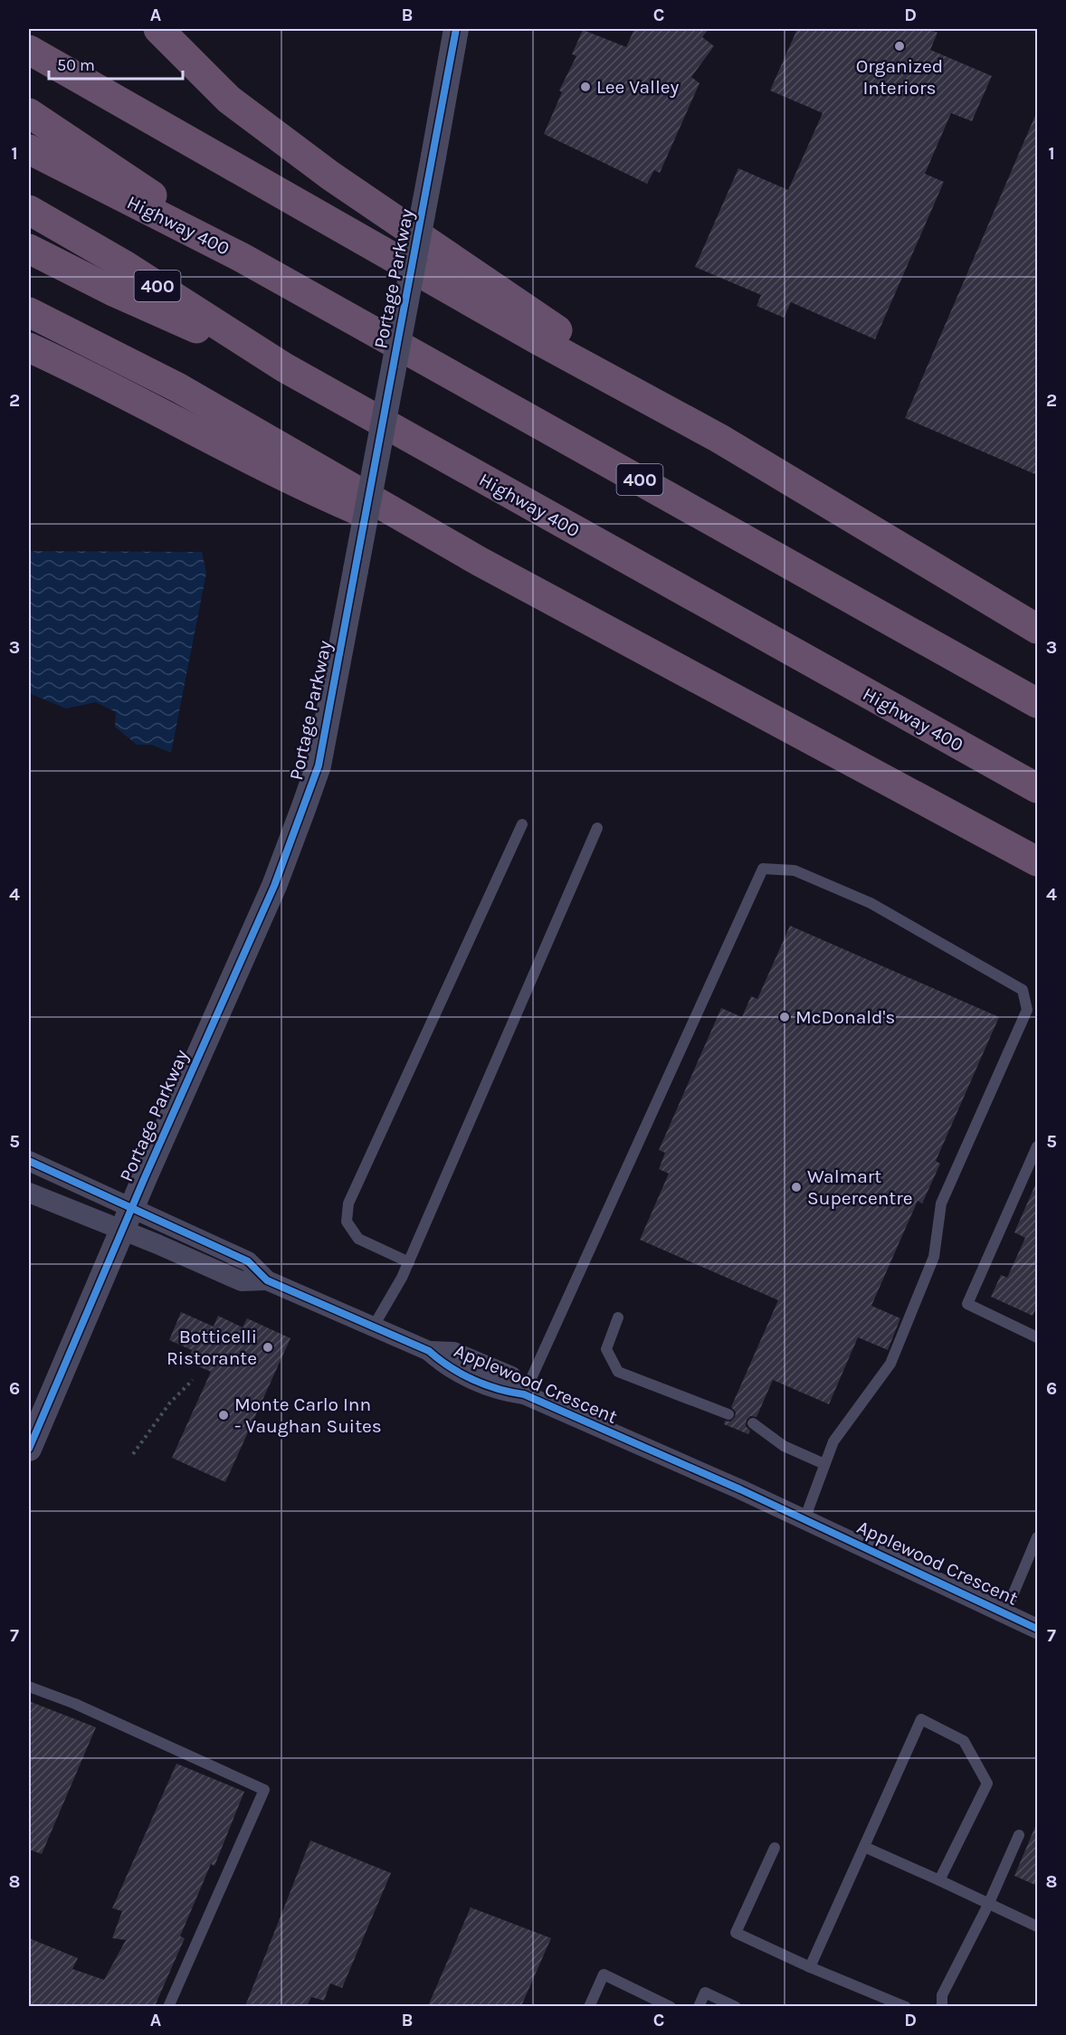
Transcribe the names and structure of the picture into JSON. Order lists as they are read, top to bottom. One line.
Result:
{"streets":{"highway":["Highway 400","400"],"street":["Portage Parkway","Applewood Crescent"]},"crossings":[["Portage Parkway","Applewood Crescent"]],"places":["Organized Interiors","Lee Valley","McDonald's","Walmart Supercentre","Botticelli Ristorante","Monte Carlo Inn - Vaughan Suites"],"scale_bar":"50 m","grid":{"columns":["A","B","C","D"],"rows":["1","2","3","4","5","6","7","8"]}}
